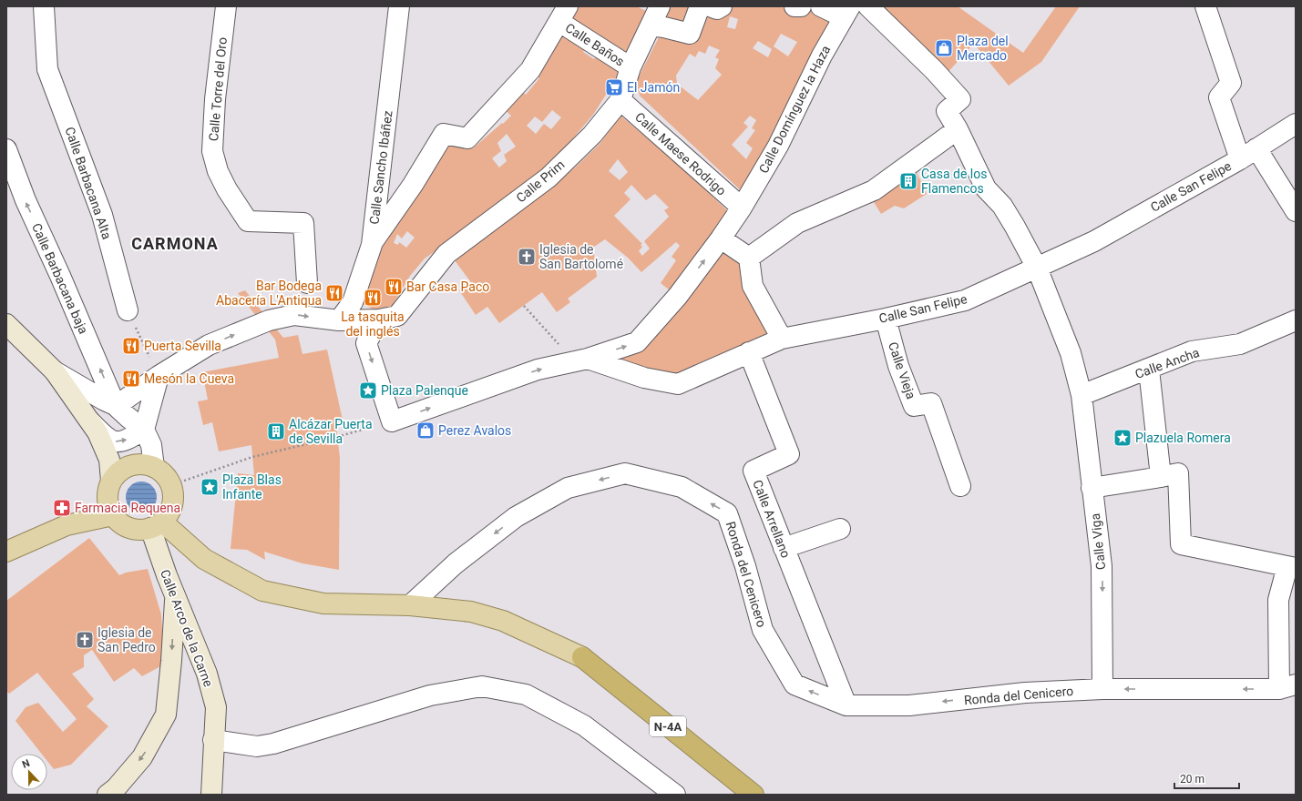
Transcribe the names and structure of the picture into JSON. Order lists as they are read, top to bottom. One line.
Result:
{"streets":{"highway":["N-4A"],"street":["Calle Baños","Calle Torre del Oro","Calle Domínguez la Haza","Calle Maese Rodrigo","Calle Sancho Ibáñez","Calle Prim","Calle Barbacana Alta","Calle San Felipe","Calle Barbacana baja","Calle Ancha","Calle Vieja","Calle Arrellano","Calle Viga","Ronda del Cenicero","Calle Arco de la Carne"]},"crossings":[["Calle Baños","Calle Prim"],["Calle Domínguez la Haza","Calle Maese Rodrigo"],["Calle Domínguez la Haza","Calle San Felipe"],["Calle Maese Rodrigo","Calle Prim"],["Calle Sancho Ibáñez","Calle Prim"],["Calle Prim","Calle Barbacana baja"],["Calle San Felipe","Calle Vieja"],["Calle San Felipe","Calle Arrellano"],["Calle San Felipe","Calle Viga"],["Calle Ancha","Calle Viga"],["Calle Arrellano","Ronda del Cenicero"],["Calle Viga","Ronda del Cenicero"]],"one_way":["Calle Domínguez la Haza","Ronda del Cenicero"],"districts":["CARMONA"],"places":{"shop":["Plaza del Mercado","Perez Avalos"],"supermarket":["El Jamón"],"building":["Casa de los Flamencos","Alcázar Puerta de Sevilla"],"church":["Iglesia de San Bartolomé","Iglesia de San Pedro"],"restaurant":["Bar Casa Paco","Bar Bodega Abacería L'Antiqua","La tasquita del inglés","Puerta Sevilla","Mesón la Cueva"],"place":["Plaza Palenque","Plazuela Romera","Plaza Blas Infante"],"pharmacy":["Farmacia Requena"]},"scale_bar":"20 m","north":"top"}
